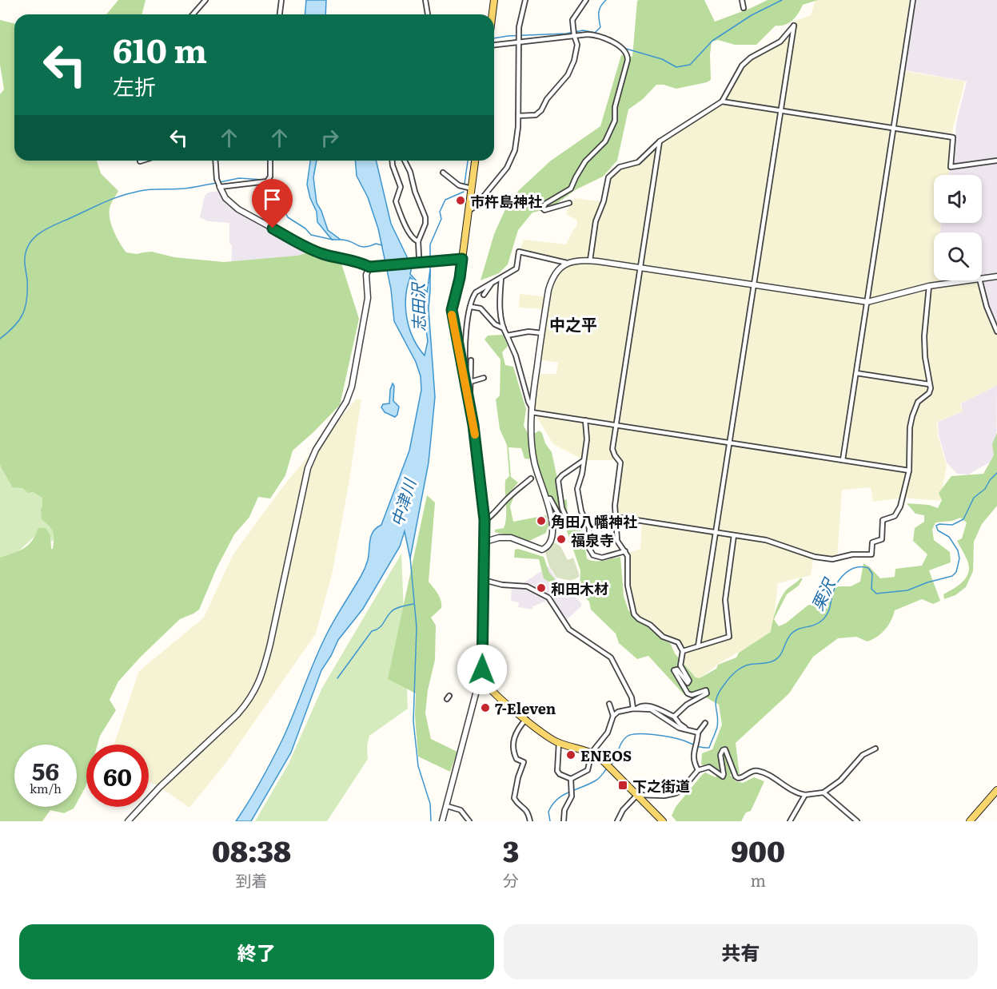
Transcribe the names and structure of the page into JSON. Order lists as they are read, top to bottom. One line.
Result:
{"districts":["中之平"],"water":["志田沢","中津川","栗沢"],"places":{"other":["市杵島神社","角田八幡神社","福泉寺","和田木材","7-Eleven","ENEOS"],"transit":["下之街道"]},"page":{"turn":["610 m","左折"],"speed":"56 km/h","limit":"60","eta":["08:38","到着","3","分","900","m"],"buttons":["終了","共有"]}}
